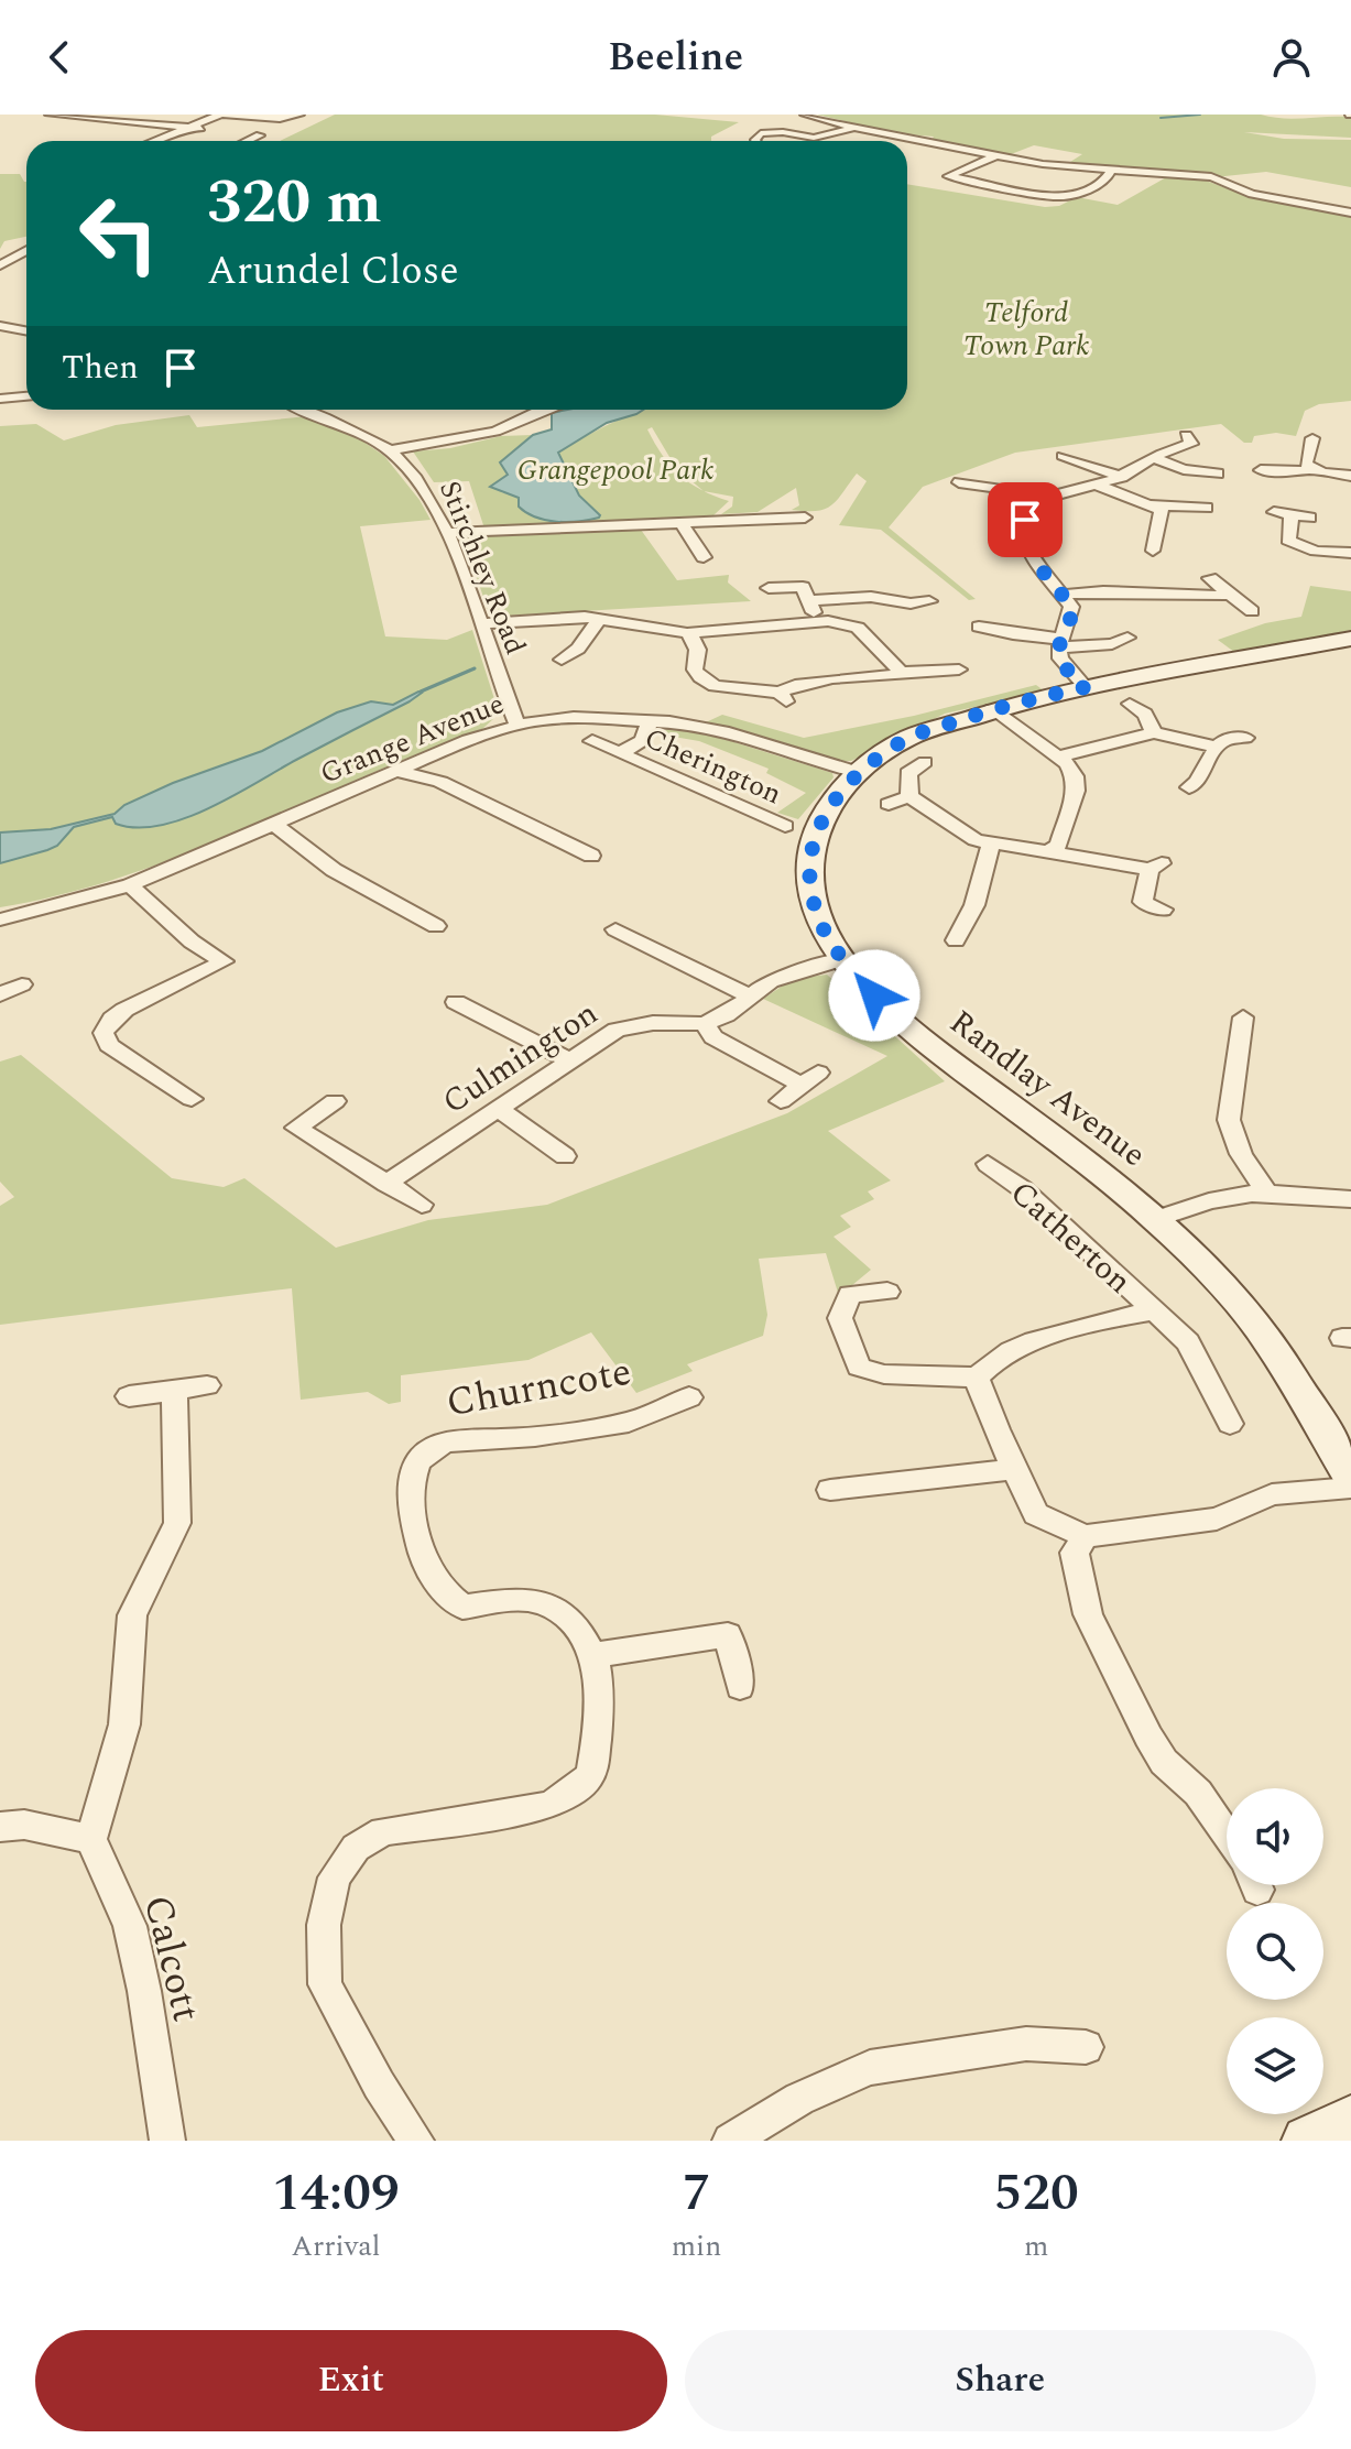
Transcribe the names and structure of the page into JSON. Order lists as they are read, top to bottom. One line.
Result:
{"streets":{"street":["Stirchley Road","Grange Avenue","Cherington","Culmington","Randlay Avenue","Catherton","Churncote","Calcott"]},"crossings":[["Stirchley Road","Grange Avenue"],["Grange Avenue","Cherington"],["Grange Avenue","Randlay Avenue"]],"parks":["Telford Town Park","Grangepool Park"],"page":{"header":"Beeline","turn":["320 m","Arundel Close"],"then":"Then","eta":["14:09","Arrival","7","min","520","m"],"buttons":["Exit","Share"]}}
